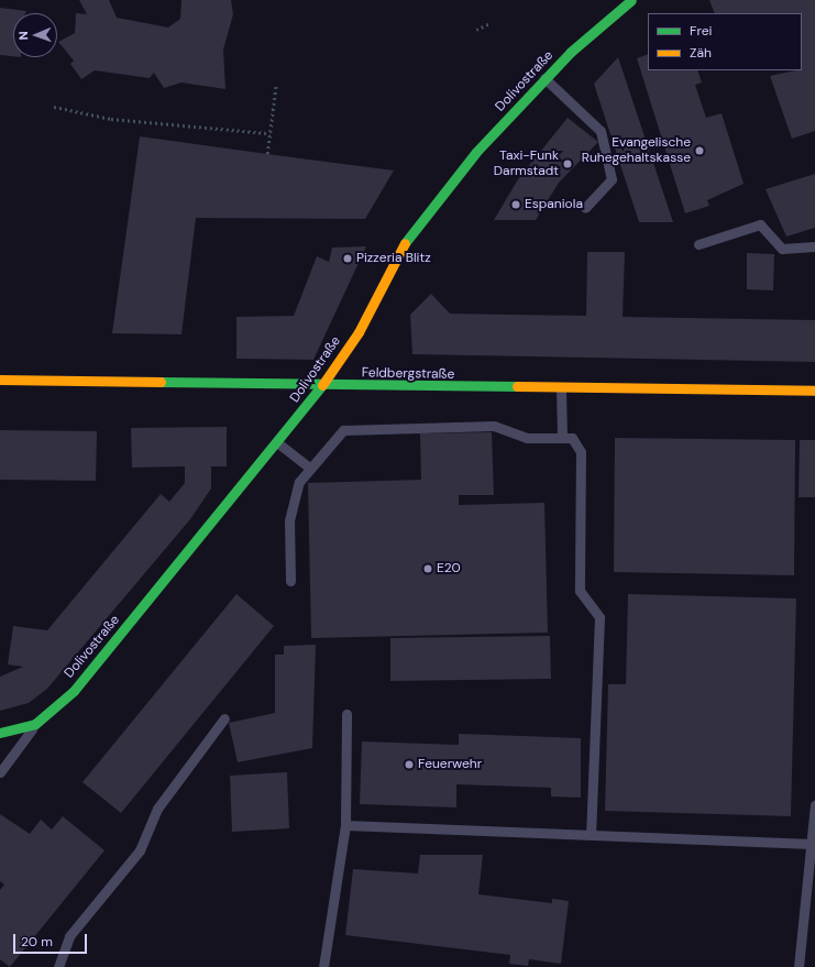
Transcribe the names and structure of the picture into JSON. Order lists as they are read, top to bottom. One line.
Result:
{"streets":{"street":["Dolivostraße","Feldbergstraße"]},"crossings":[["Dolivostraße","Feldbergstraße"]],"places":["Evangelische Ruhegehaltskasse","Taxi-Funk Darmstadt","Espaniola","Pizzeria Blitz","E20","Feuerwehr"],"legend":["Frei","Zäh"],"scale_bar":"20 m","north":"left"}
